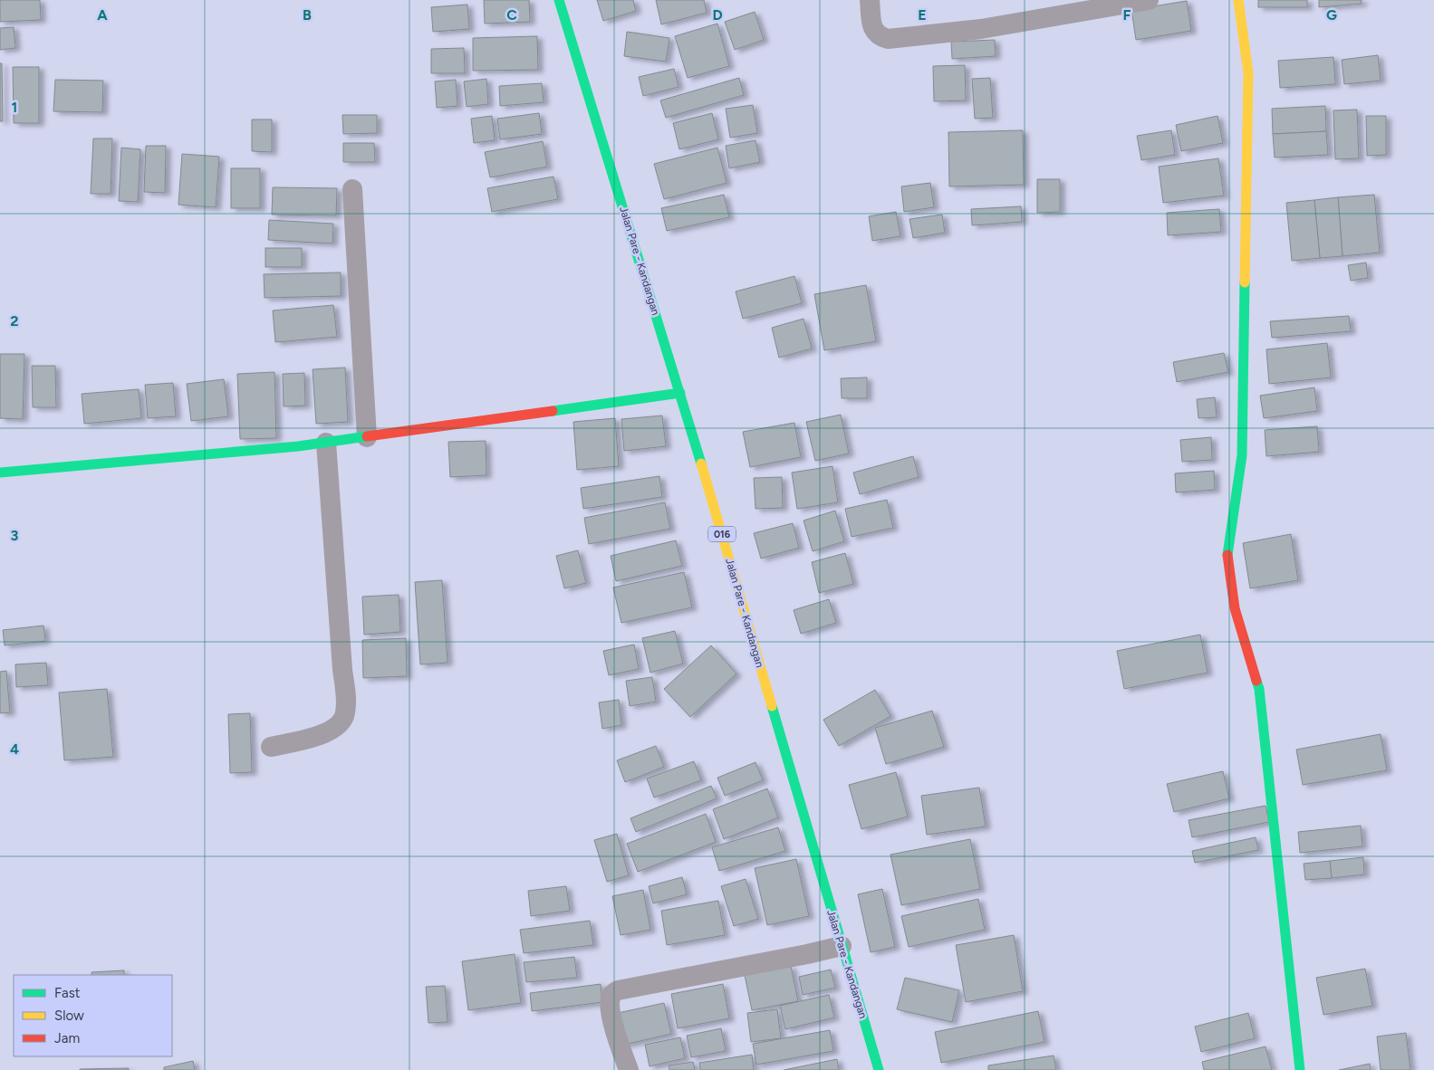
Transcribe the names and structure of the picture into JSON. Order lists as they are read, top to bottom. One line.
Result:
{"streets":{"street":["Jalan Pare - Kandangan","016"]},"legend":["Fast","Slow","Jam"],"grid":{"columns":["A","B","C","D","E","F","G"],"rows":["1","2","3","4"]}}
